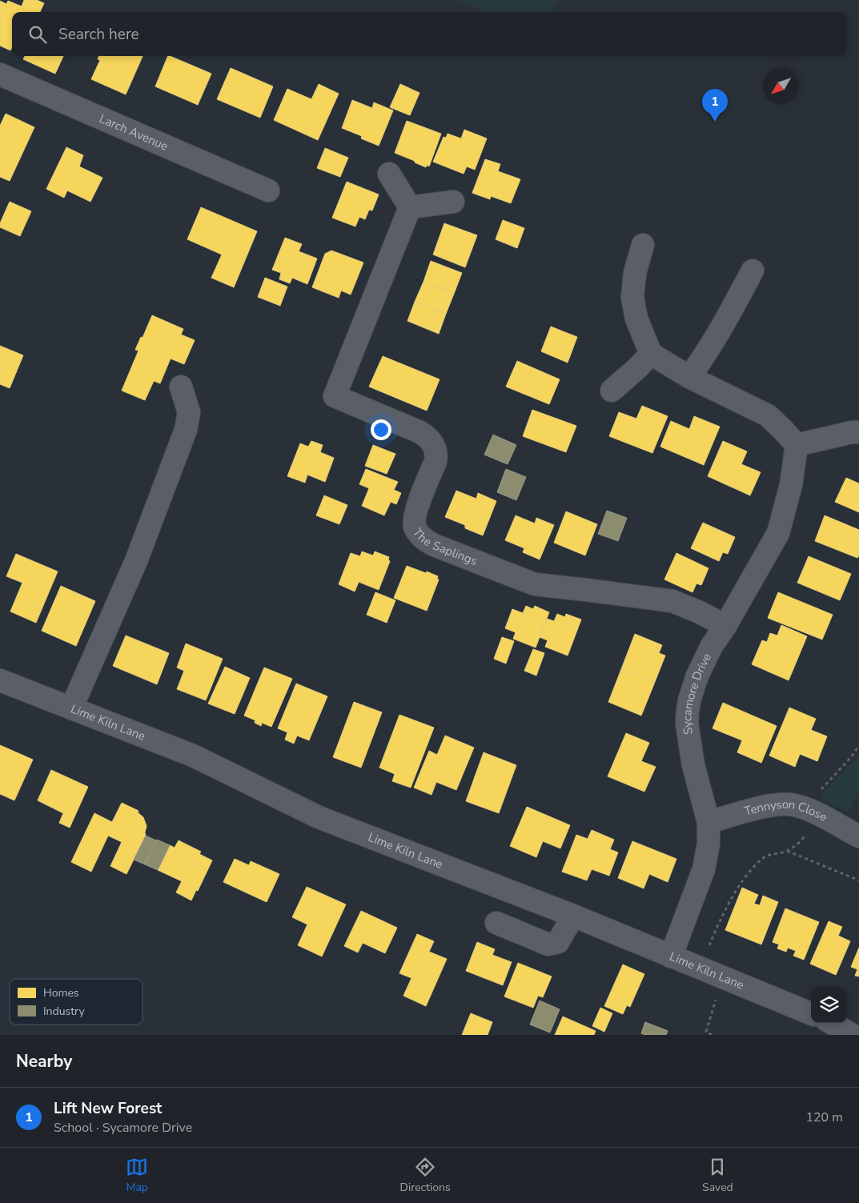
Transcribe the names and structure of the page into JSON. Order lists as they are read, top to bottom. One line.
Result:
{"streets":{"street":["Larch Avenue","The Saplings","Sycamore Drive","Lime Kiln Lane","Tennyson Close"]},"crossings":[["The Saplings","Sycamore Drive"],["Sycamore Drive","Lime Kiln Lane"],["Sycamore Drive","Tennyson Close"]],"legend":["Homes","Industry"],"north":"bottom left","page":{"search":"Search here","pins":"1","heading":"Nearby","list":[{"mark":"1","name":"Lift New Forest","note":"School · Sycamore Drive","value":"120 m"}],"nav":["Map","Directions","Saved"]}}
